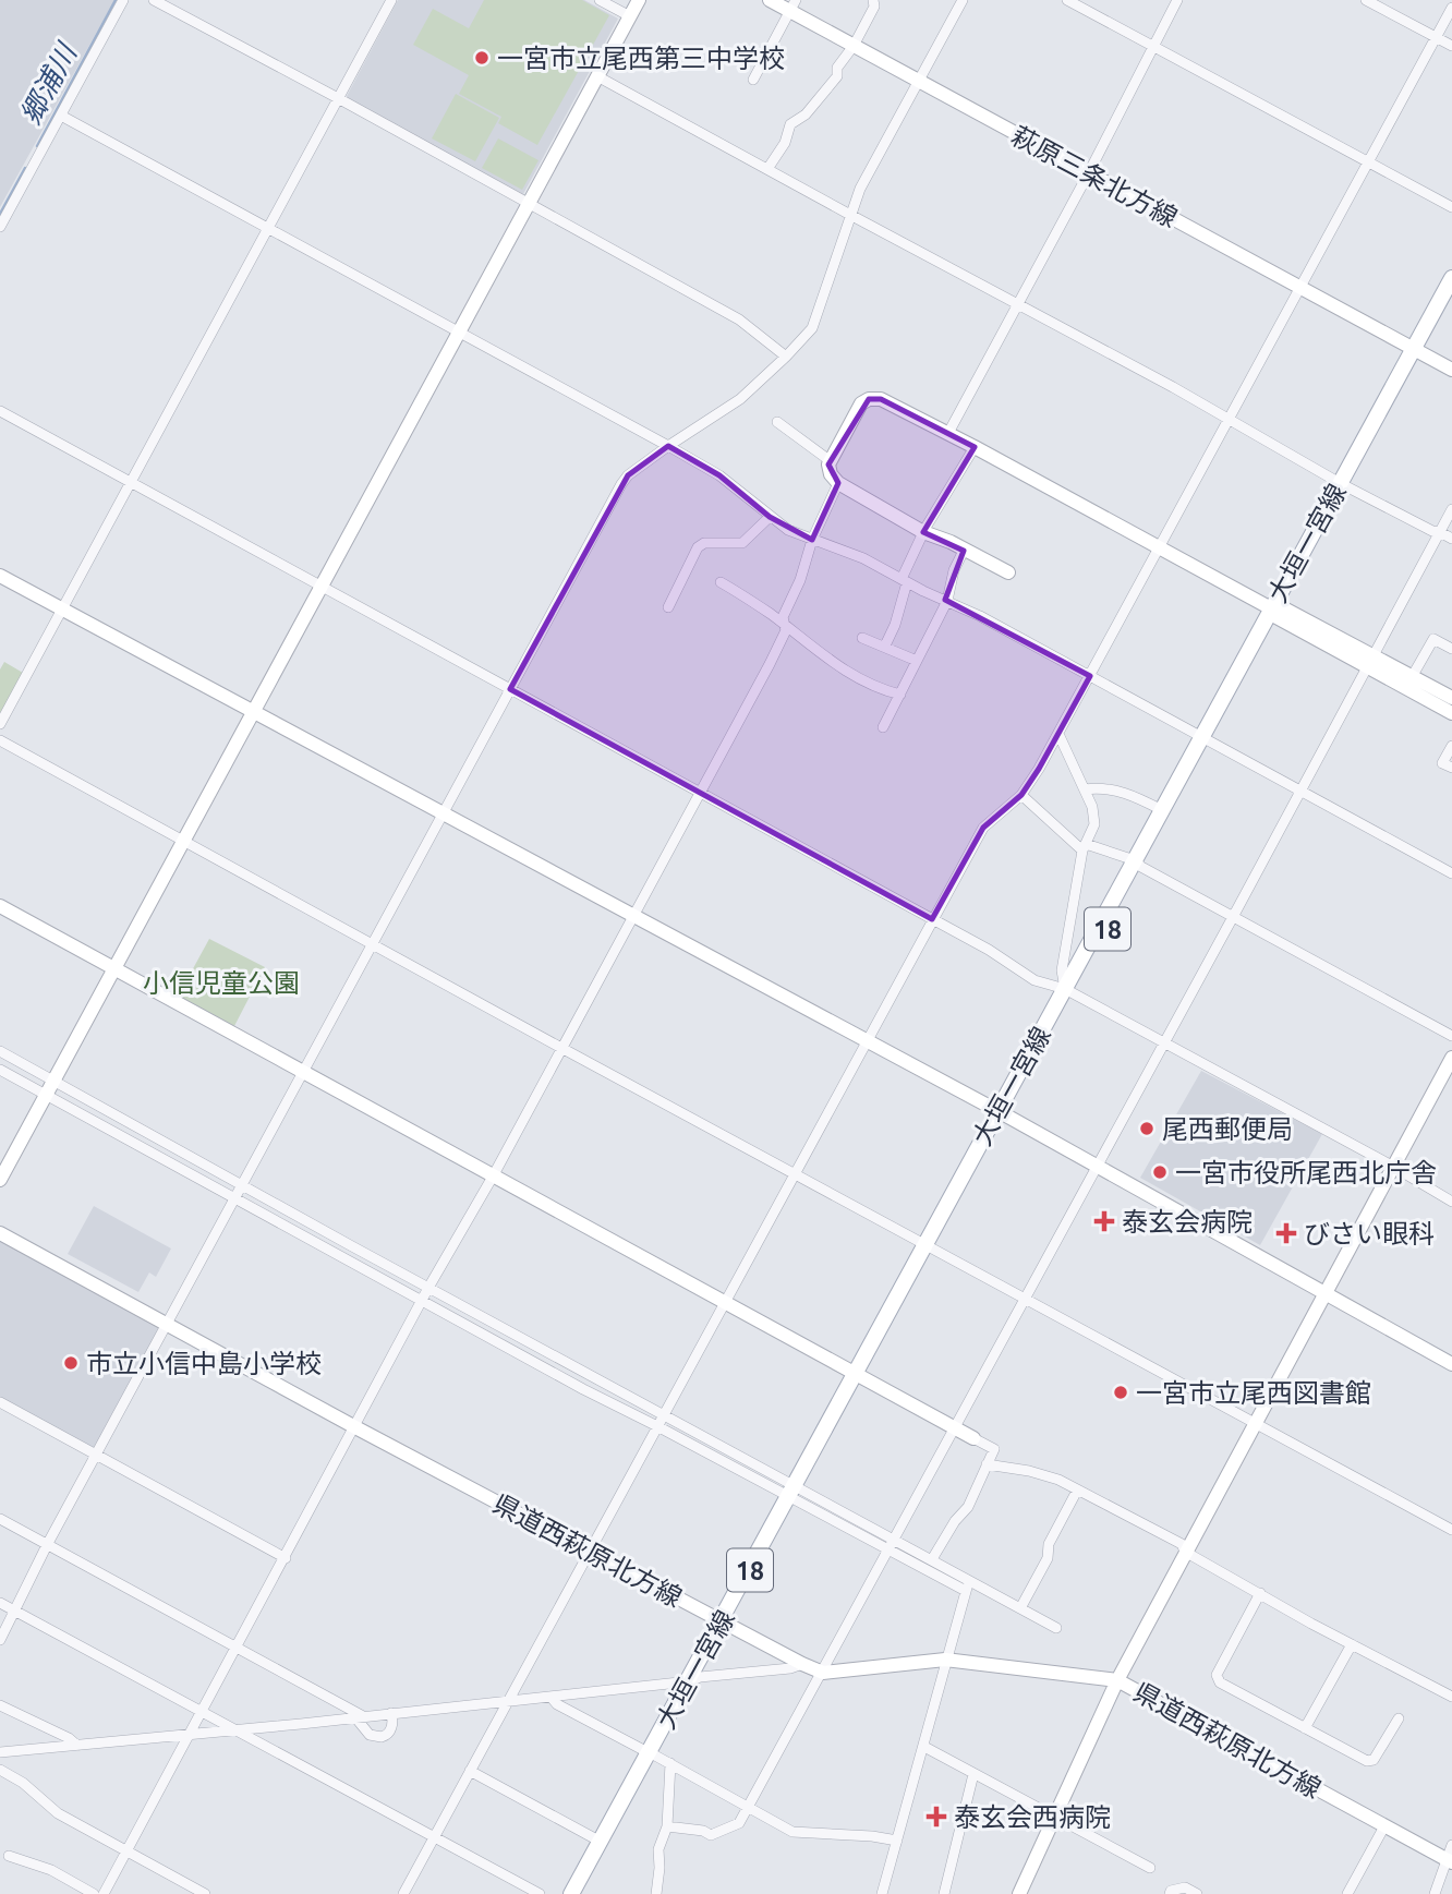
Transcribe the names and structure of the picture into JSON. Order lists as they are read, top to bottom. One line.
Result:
{"streets":{"main road":["大垣一宮線","18"],"street":["萩原三条北方線","県道西萩原北方線"]},"crossings":[["萩原三条北方線","大垣一宮線"],["大垣一宮線","県道西萩原北方線"]],"water":["郷浦川"],"parks":["小信児童公園"],"places":{"other":["一宮市立尾西第三中学校","尾西郵便局","一宮市役所尾西北庁舎","市立小信中島小学校","一宮市立尾西図書館"],"health":["泰玄会病院","びさい眼科","泰玄会西病院"]}}
